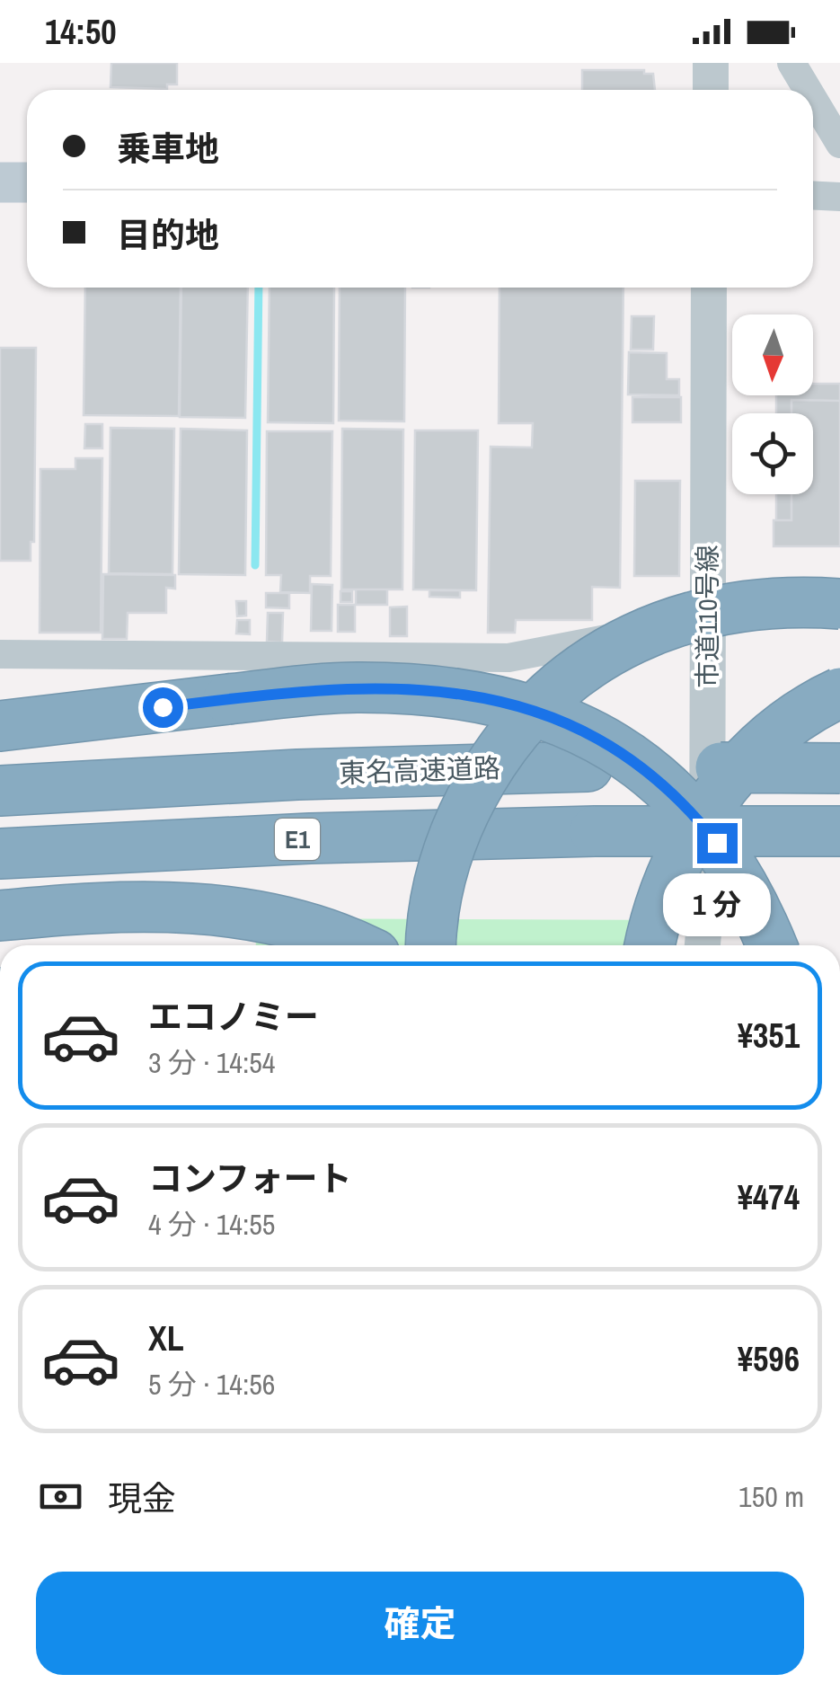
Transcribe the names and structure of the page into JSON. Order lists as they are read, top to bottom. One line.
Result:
{"streets":{"highway":["東名高速道路","E1"],"street":["市道110号線"]},"north":"bottom","page":{"status":"14:50","banner":["乗車地","目的地"],"bubble":"1 分","list":[{"name":"エコノミー","note":"3 分 · 14:54","value":"¥351"},{"name":"コンフォート","note":"4 分 · 14:55","value":"¥474"},{"name":"XL","note":"5 分 · 14:56","value":"¥596"}],"pay":["現金","150 m"],"buttons":"確定"}}
